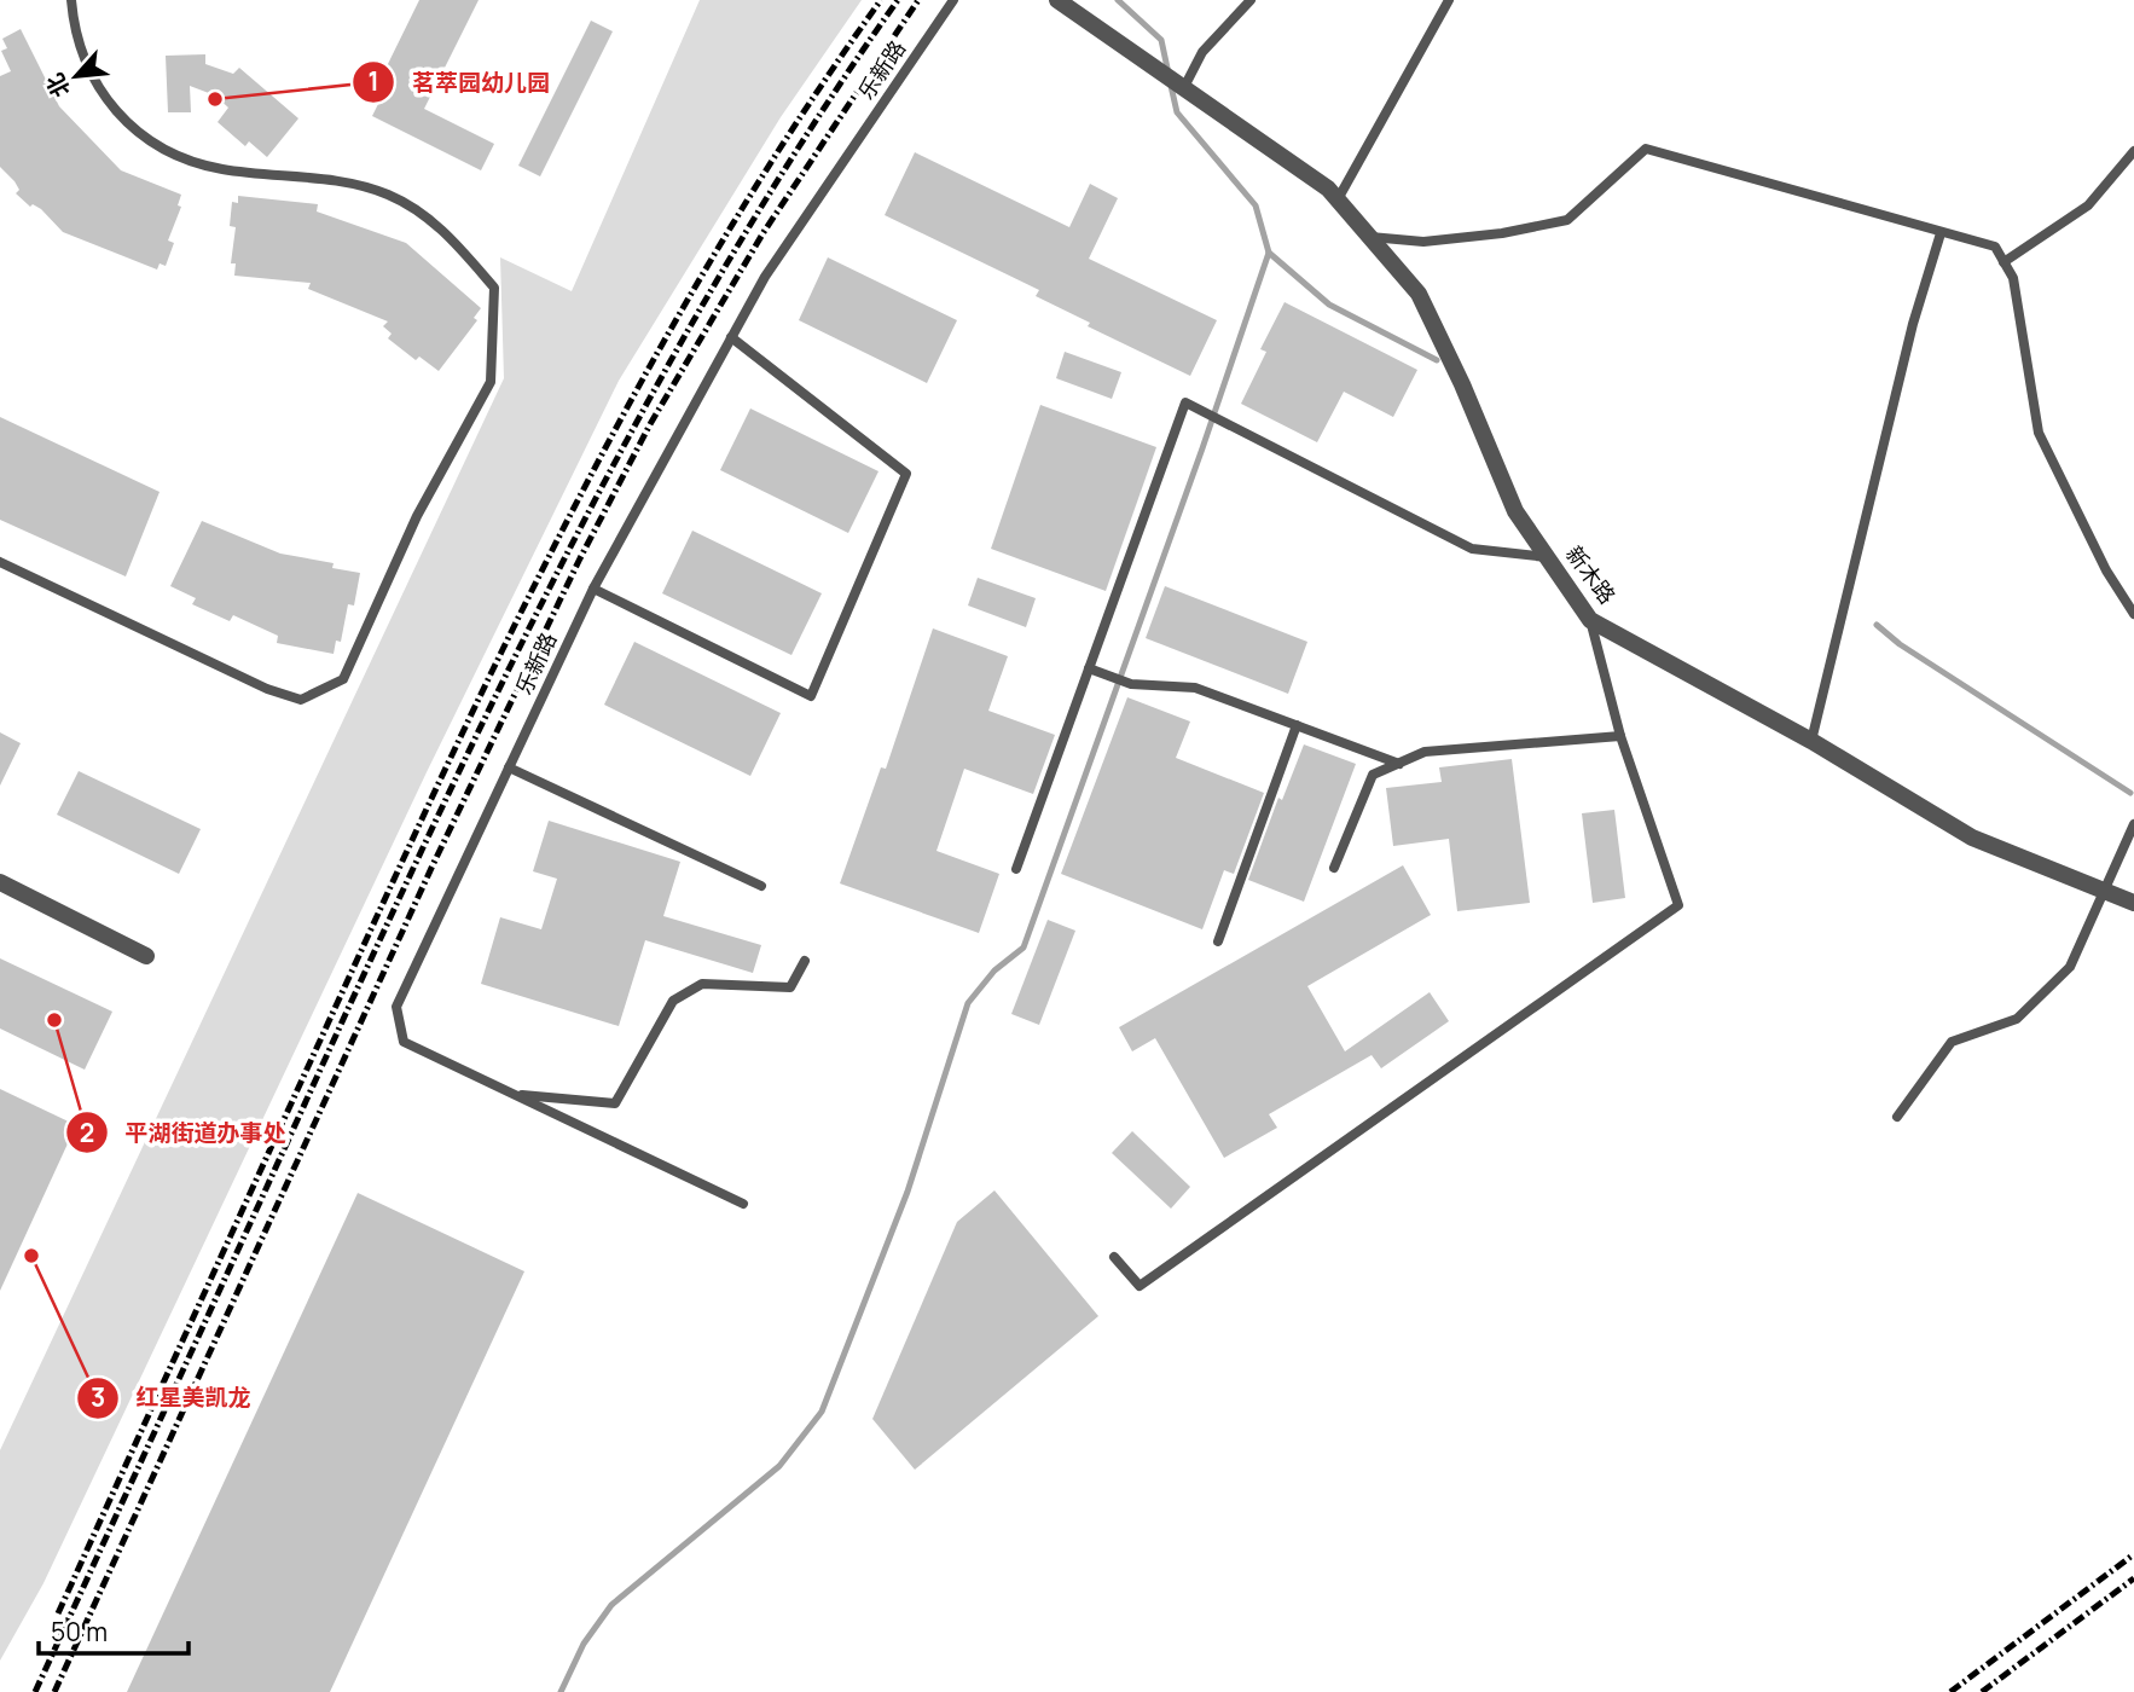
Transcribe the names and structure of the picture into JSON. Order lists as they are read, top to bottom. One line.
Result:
{"streets":{"street":["新木路"],"lane":["乐新路"]},"places":["茗萃园幼儿园","平湖街道办事处","红星美凯龙"],"scale_bar":"50 m","north":"bottom left"}
